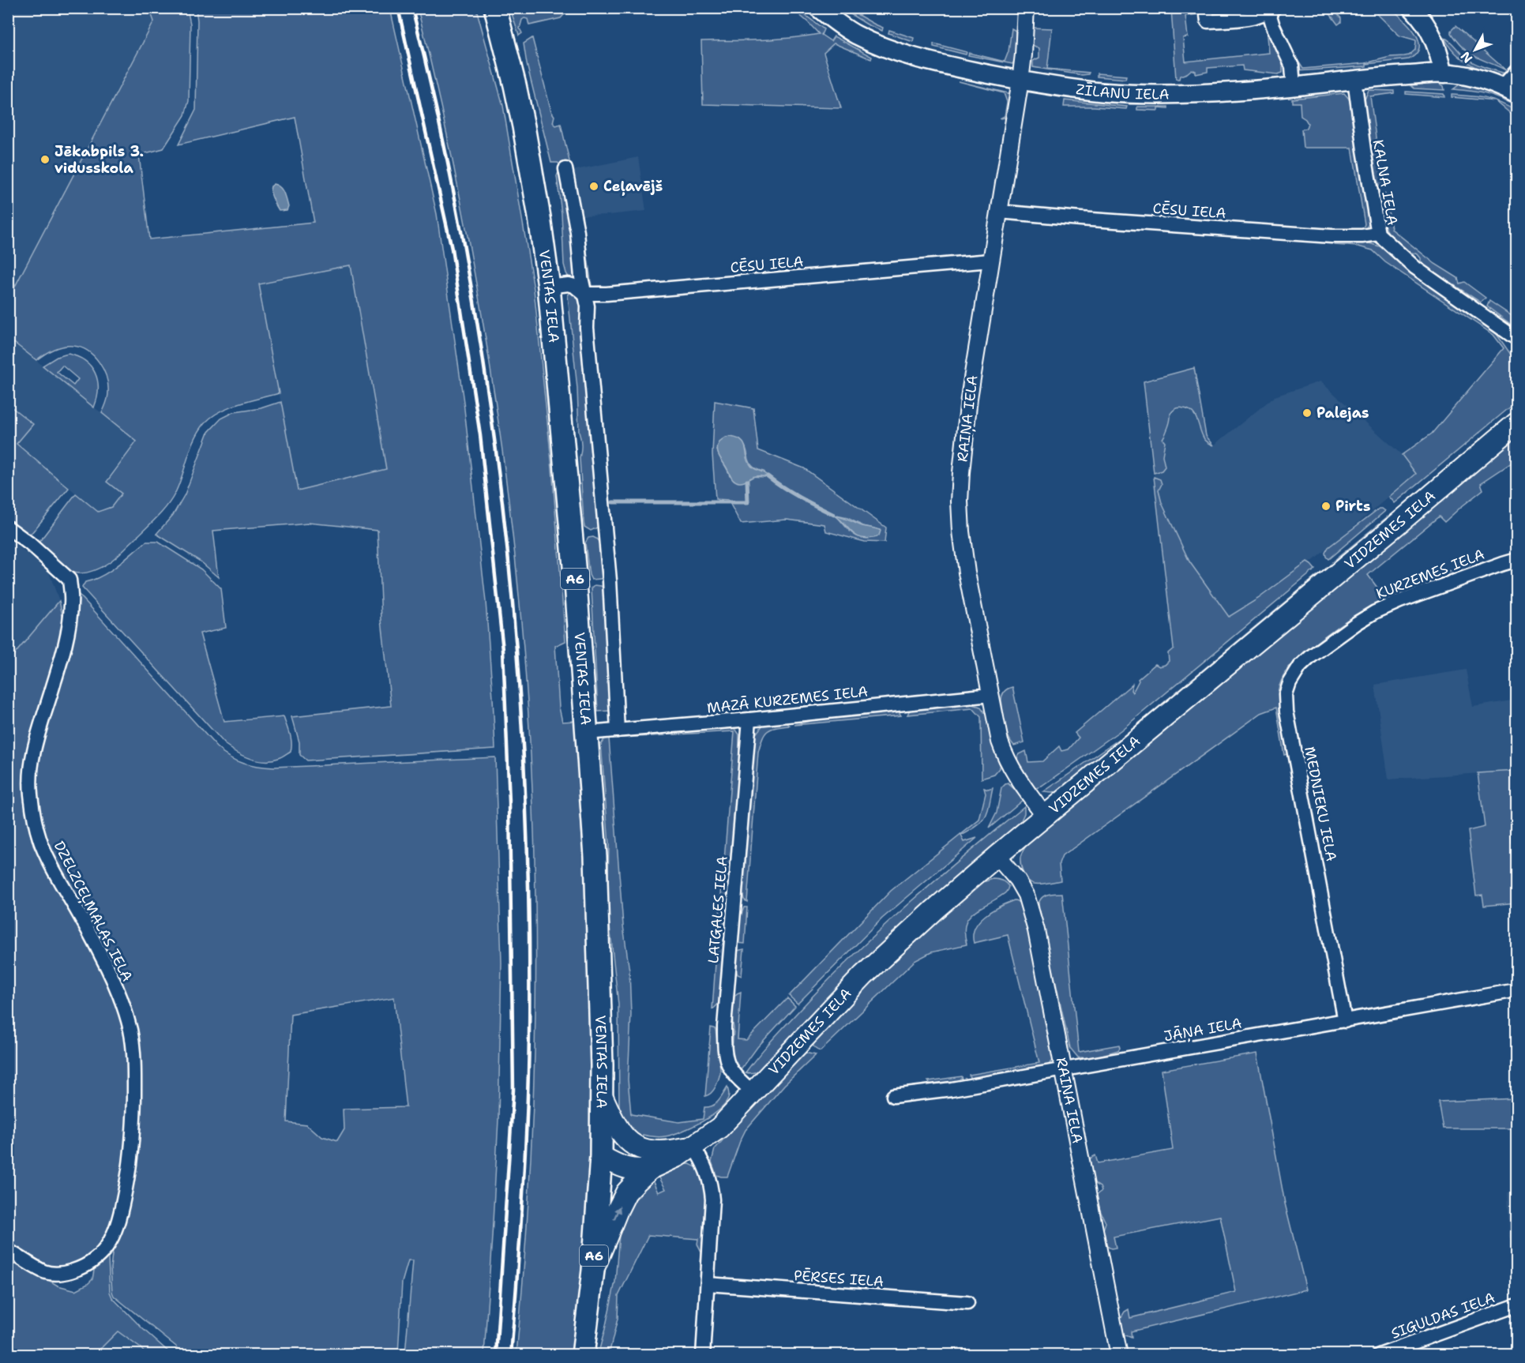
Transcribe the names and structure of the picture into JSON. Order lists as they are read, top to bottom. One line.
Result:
{"streets":{"highway":["VENTAS IELA","A6"],"main road":["ZĪLĀNU IELA","VIDZEMES IELA"],"street":["KALNA IELA","CĒSU IELA","RAIŅA IELA","KURZEMES IELA","MAZĀ KURZEMES IELA","MEDNIEKU IELA","LATGALES IELA","DZELZCEĻMALAS IELA","JĀŅA IELA","PĒRSES IELA","SIGULDAS IELA"]},"crossings":[["ZĪLĀNU IELA","KALNA IELA"],["ZĪLĀNU IELA","RAIŅA IELA"],["KALNA IELA","CĒSU IELA"],["CĒSU IELA","VENTAS IELA"],["CĒSU IELA","RAIŅA IELA"],["VENTAS IELA","MAZĀ KURZEMES IELA"],["RAIŅA IELA","VIDZEMES IELA"],["RAIŅA IELA","MAZĀ KURZEMES IELA"],["RAIŅA IELA","JĀŅA IELA"],["VIDZEMES IELA","LATGALES IELA"],["KURZEMES IELA","MEDNIEKU IELA"],["MAZĀ KURZEMES IELA","LATGALES IELA"],["MEDNIEKU IELA","JĀŅA IELA"]],"places":["Jēkabpils 3. vidusskola","Ceļavējš","Palejas","Pirts"],"north":"bottom left"}
